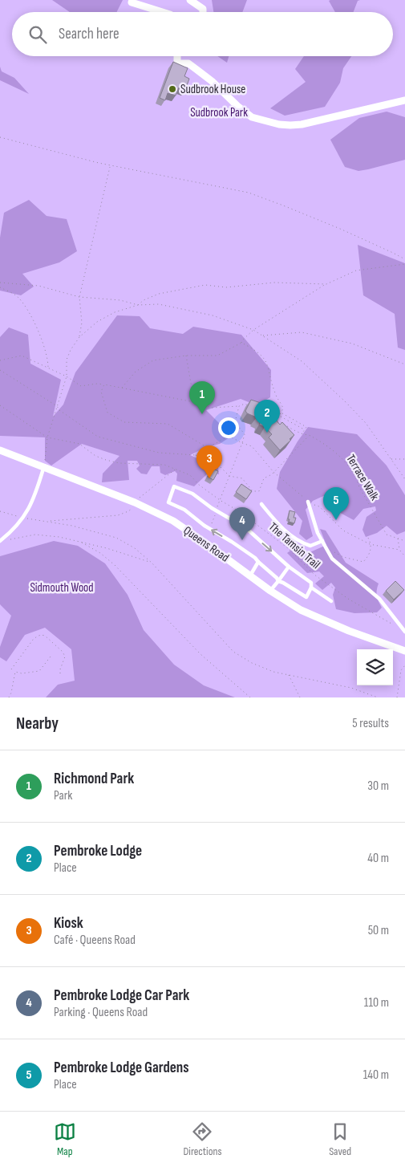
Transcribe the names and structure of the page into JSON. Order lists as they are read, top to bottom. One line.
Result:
{"streets":{"street":["Queens Road"],"path":["Terrace Walk","The Tamsin Trail"]},"parks":["Sudbrook Park","Sidmouth Wood"],"places":["Sudbrook House"],"page":{"search":"Search here","pins":["1","2","3","5","4"],"heading":["Nearby","5 results"],"list":[{"mark":"1","name":"Richmond Park","note":"Park","value":"30 m"},{"mark":"2","name":"Pembroke Lodge","note":"Place","value":"40 m"},{"mark":"3","name":"Kiosk","note":"Café · Queens Road","value":"50 m"},{"mark":"4","name":"Pembroke Lodge Car Park","note":"Parking · Queens Road","value":"110 m"},{"mark":"5","name":"Pembroke Lodge Gardens","note":"Place","value":"140 m"}],"nav":["Map","Directions","Saved"]}}
